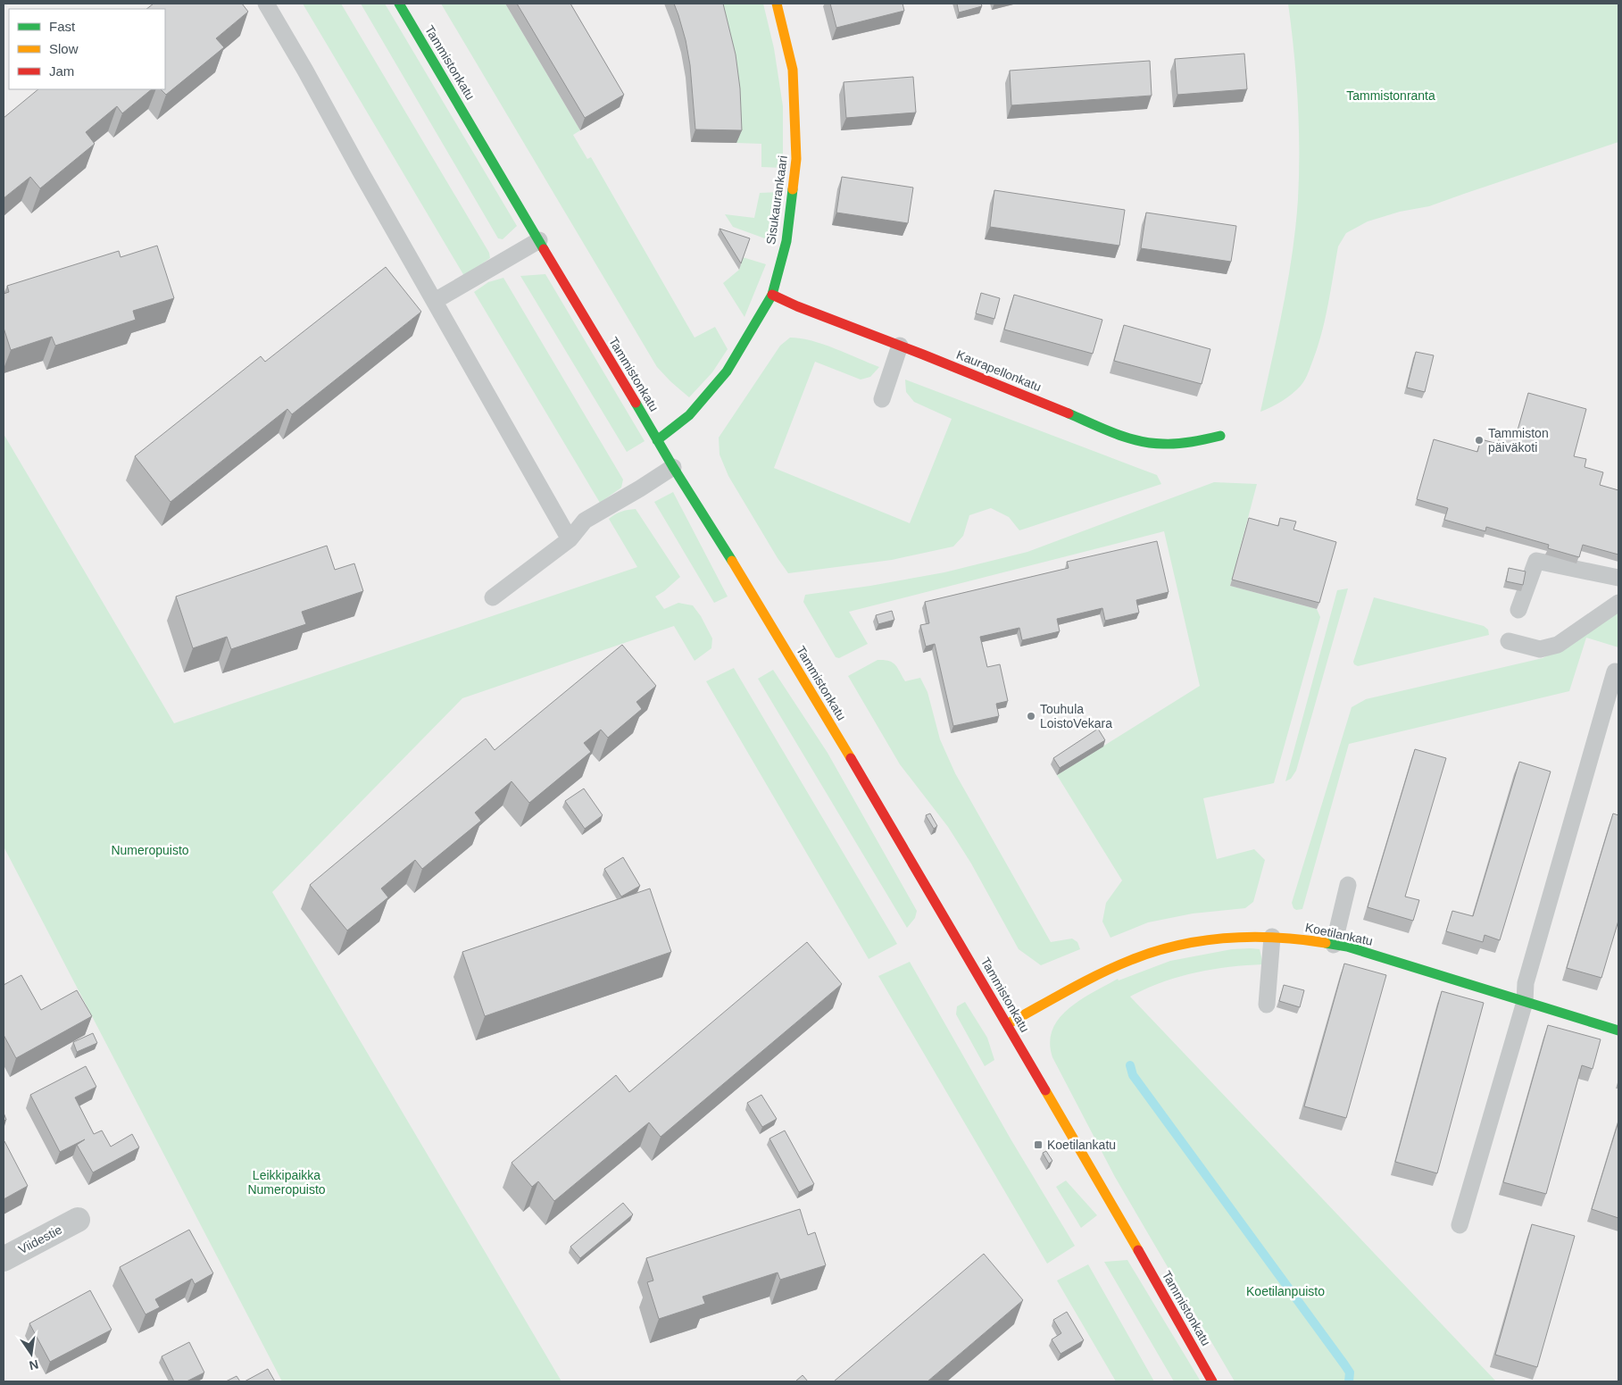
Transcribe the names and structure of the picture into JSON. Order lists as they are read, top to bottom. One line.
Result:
{"streets":{"street":["Tammistonkatu","Sisukaurankaari","Kaurapellonkatu","Koetilankatu","Viidestie"]},"crossings":[["Tammistonkatu","Sisukaurankaari"],["Tammistonkatu","Koetilankatu"],["Sisukaurankaari","Kaurapellonkatu"]],"parks":["Tammistonranta","Numeropuisto","Leikkipaikka Numeropuisto","Koetilanpuisto"],"places":{"other":["Tammiston päiväkoti","Touhula LoistoVekara"],"transit":["Koetilankatu"]},"legend":["Fast","Slow","Jam"],"north":"bottom"}
